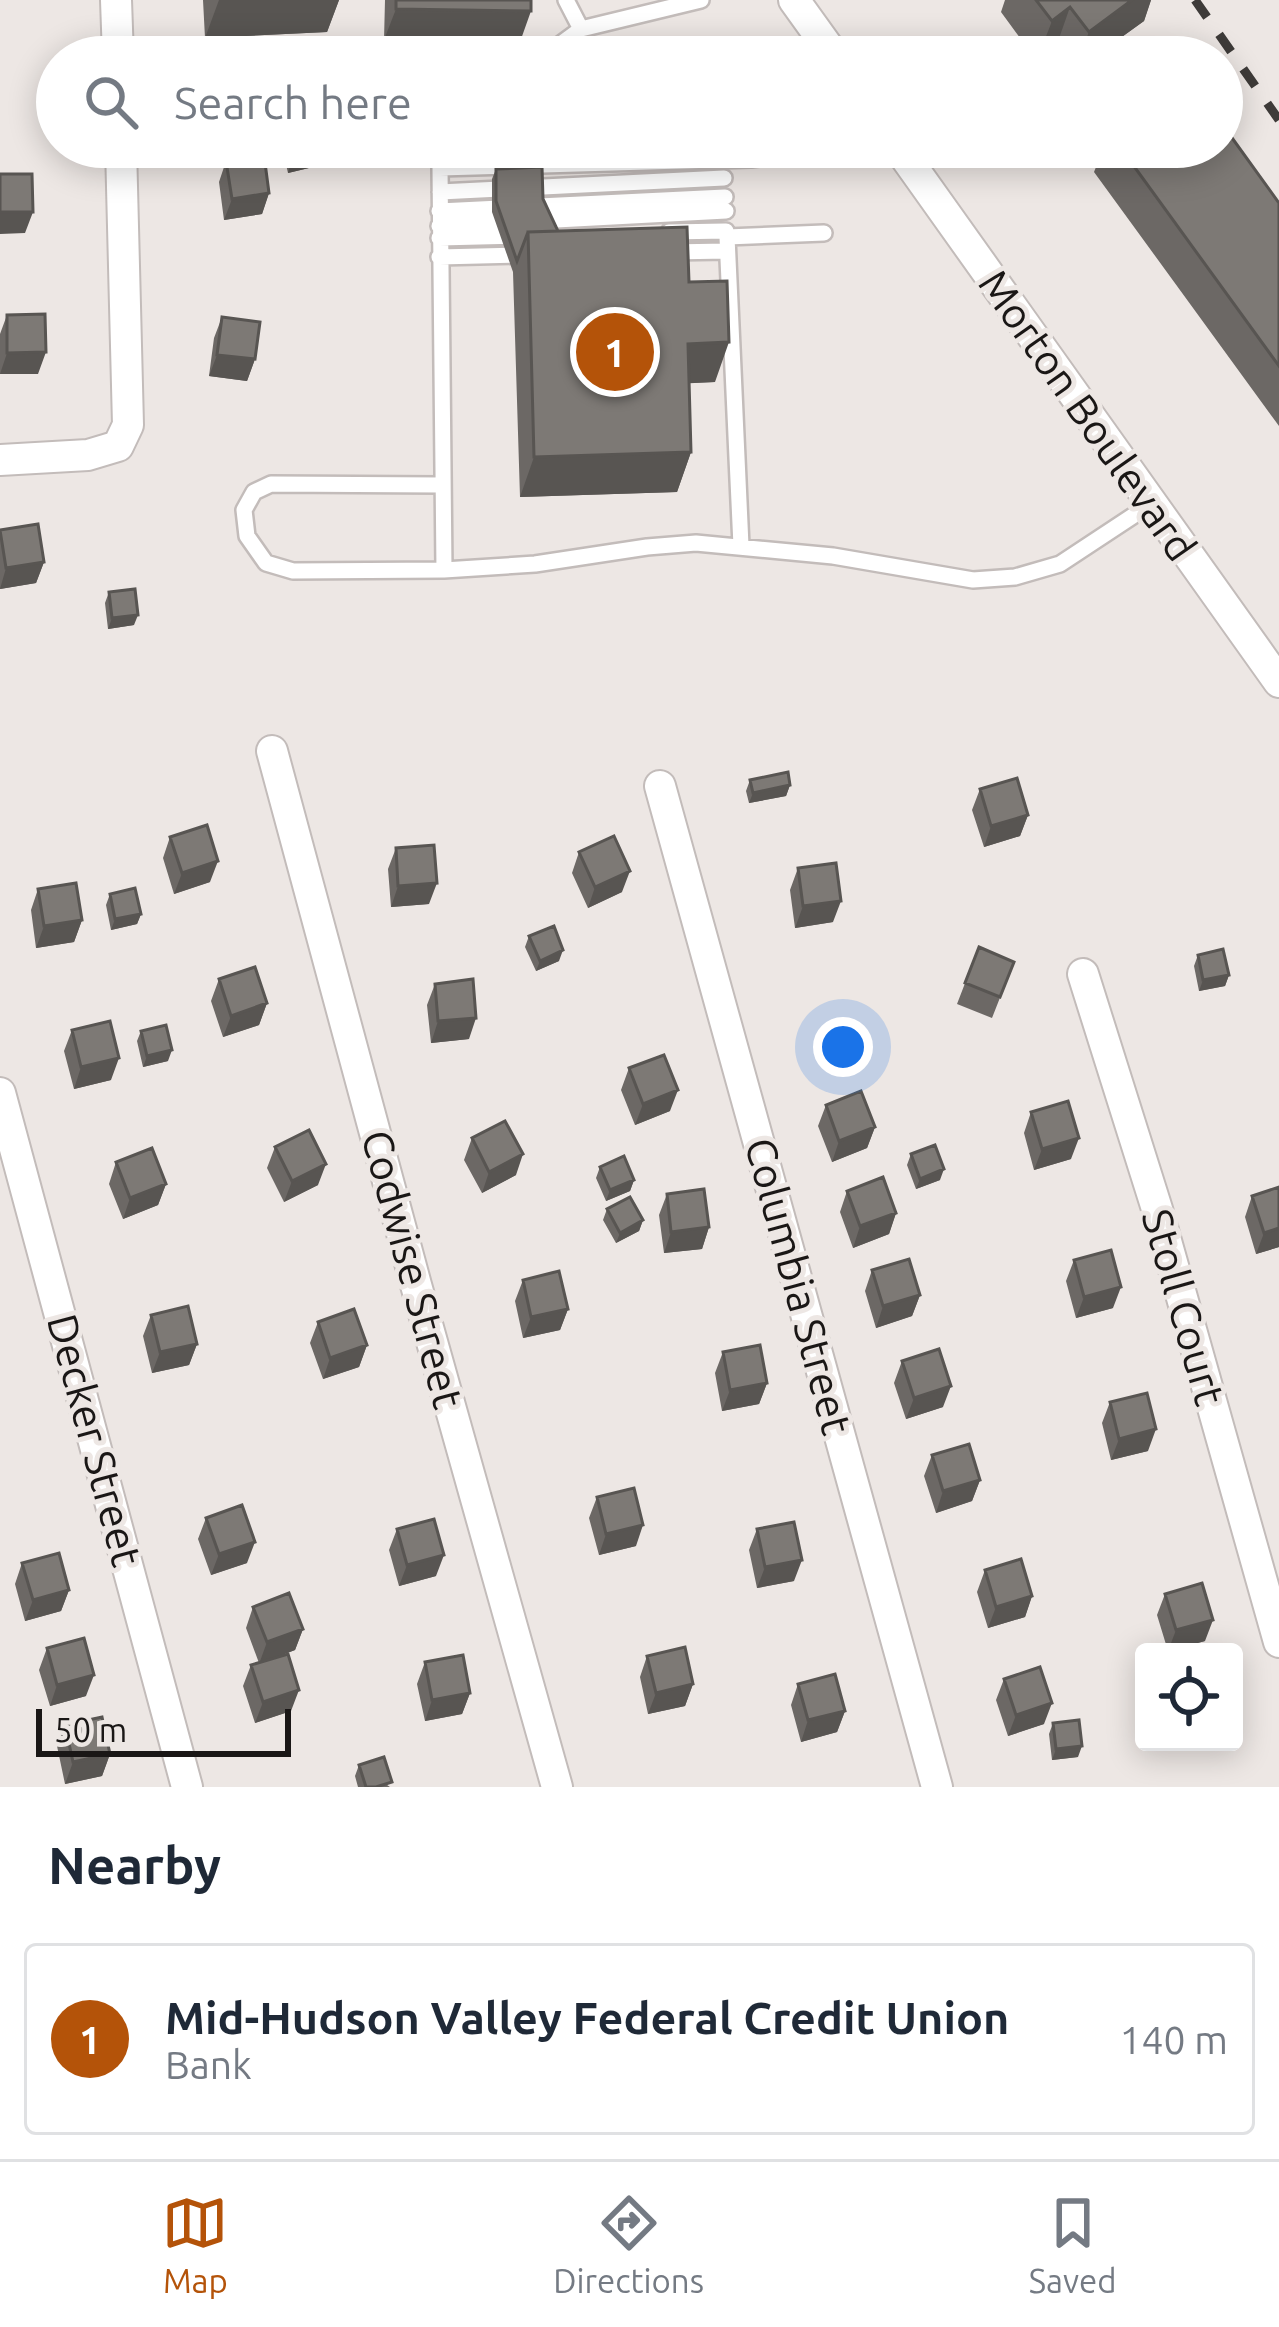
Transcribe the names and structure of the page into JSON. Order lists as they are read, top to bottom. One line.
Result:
{"streets":{"street":["Morton Boulevard","Codwise Street","Columbia Street","Stoll Court","Decker Street"]},"scale_bar":"50 m","page":{"search":"Search here","pins":"1","scale":"50 m","heading":"Nearby","list":[{"mark":"1","name":"Mid-Hudson Valley Federal Credit Union","note":"Bank","value":"140 m"}],"nav":["Map","Directions","Saved"]}}
